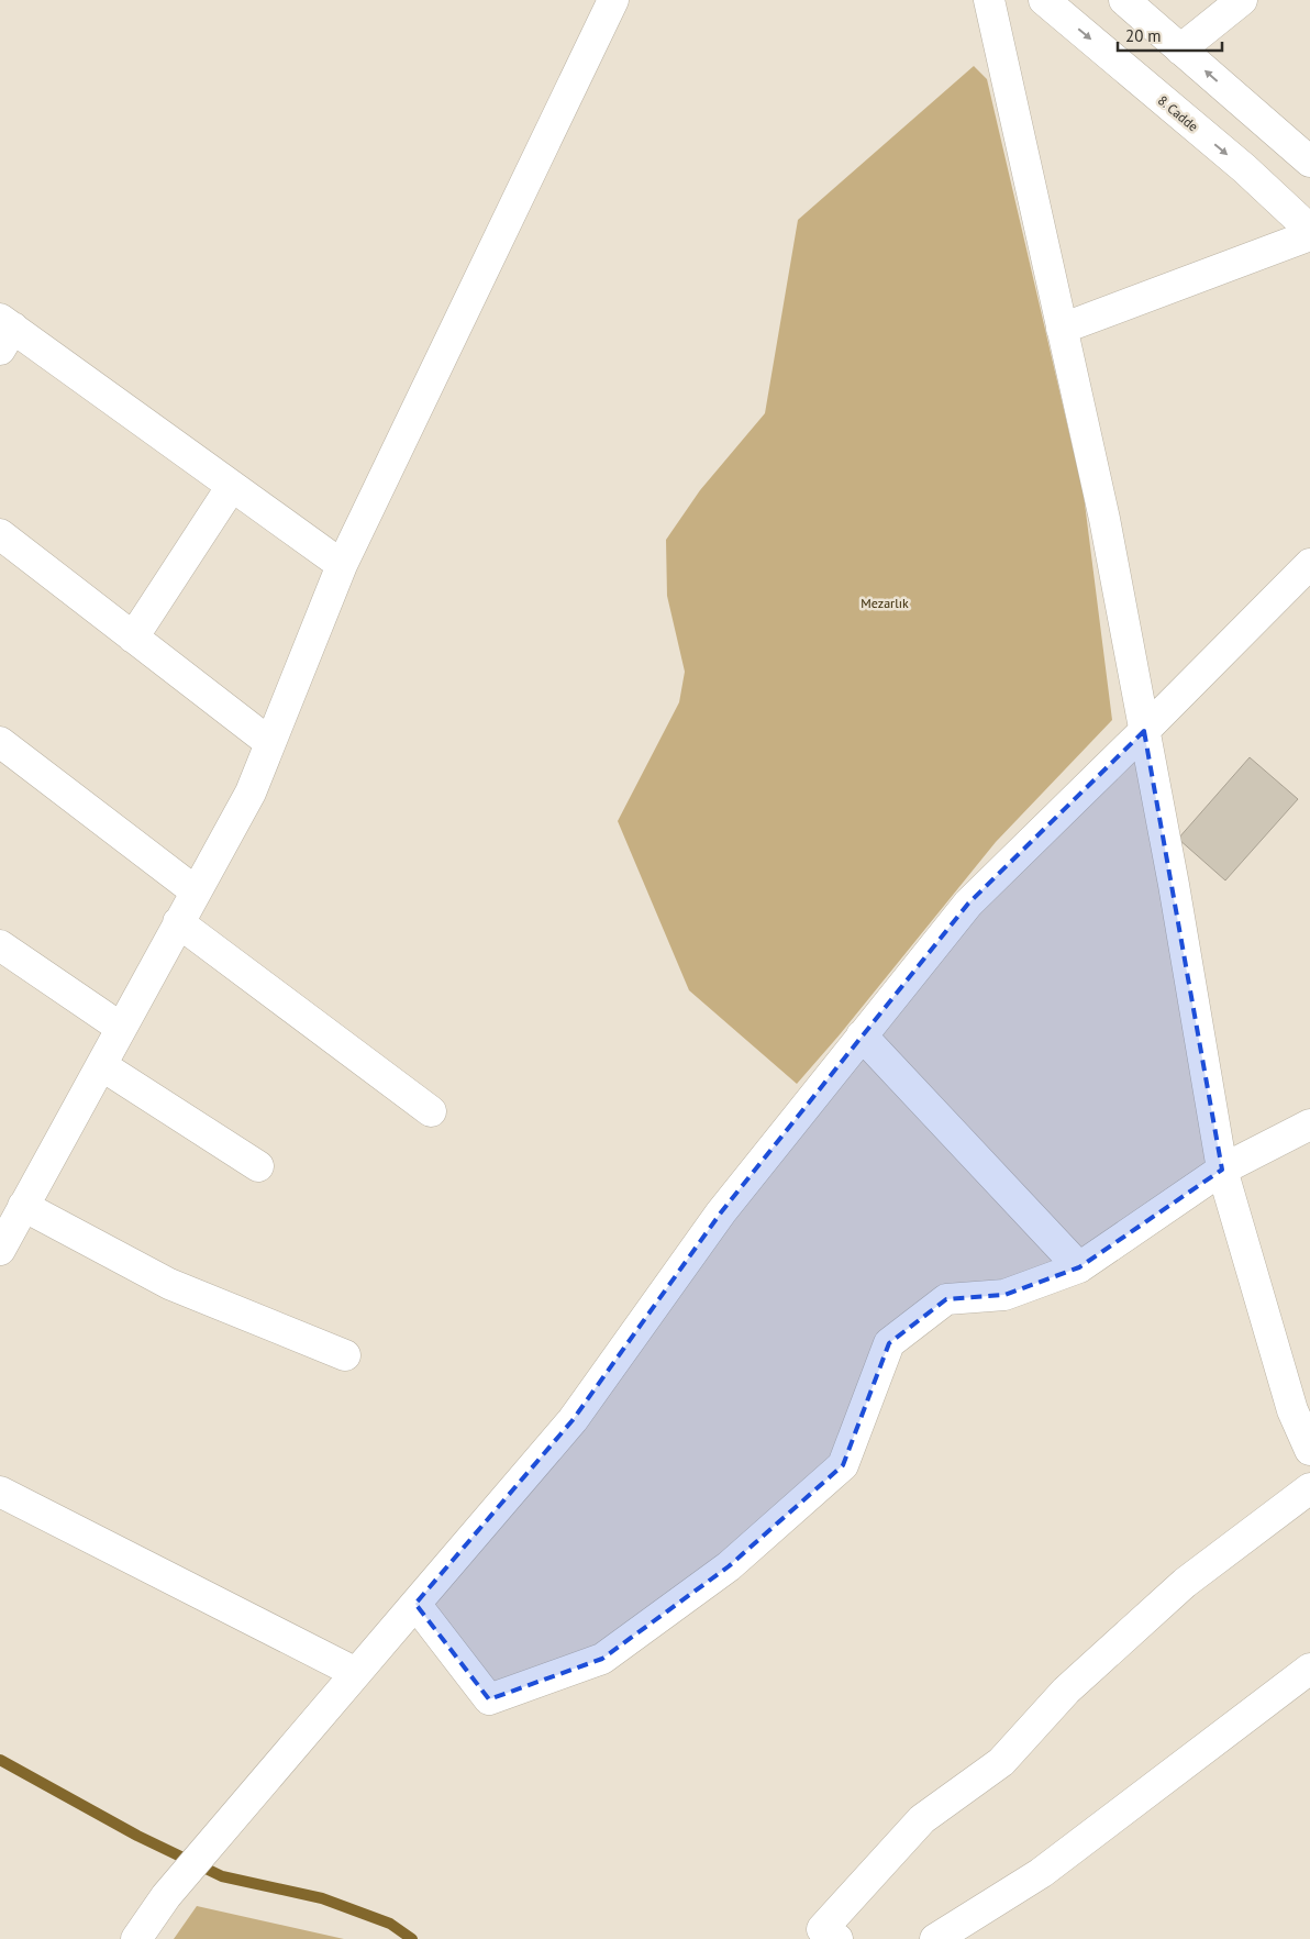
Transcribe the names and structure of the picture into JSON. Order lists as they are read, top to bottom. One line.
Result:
{"streets":{"street":["8. Cadde"]},"parks":["Mezarlık"],"scale_bar":"20 m"}
